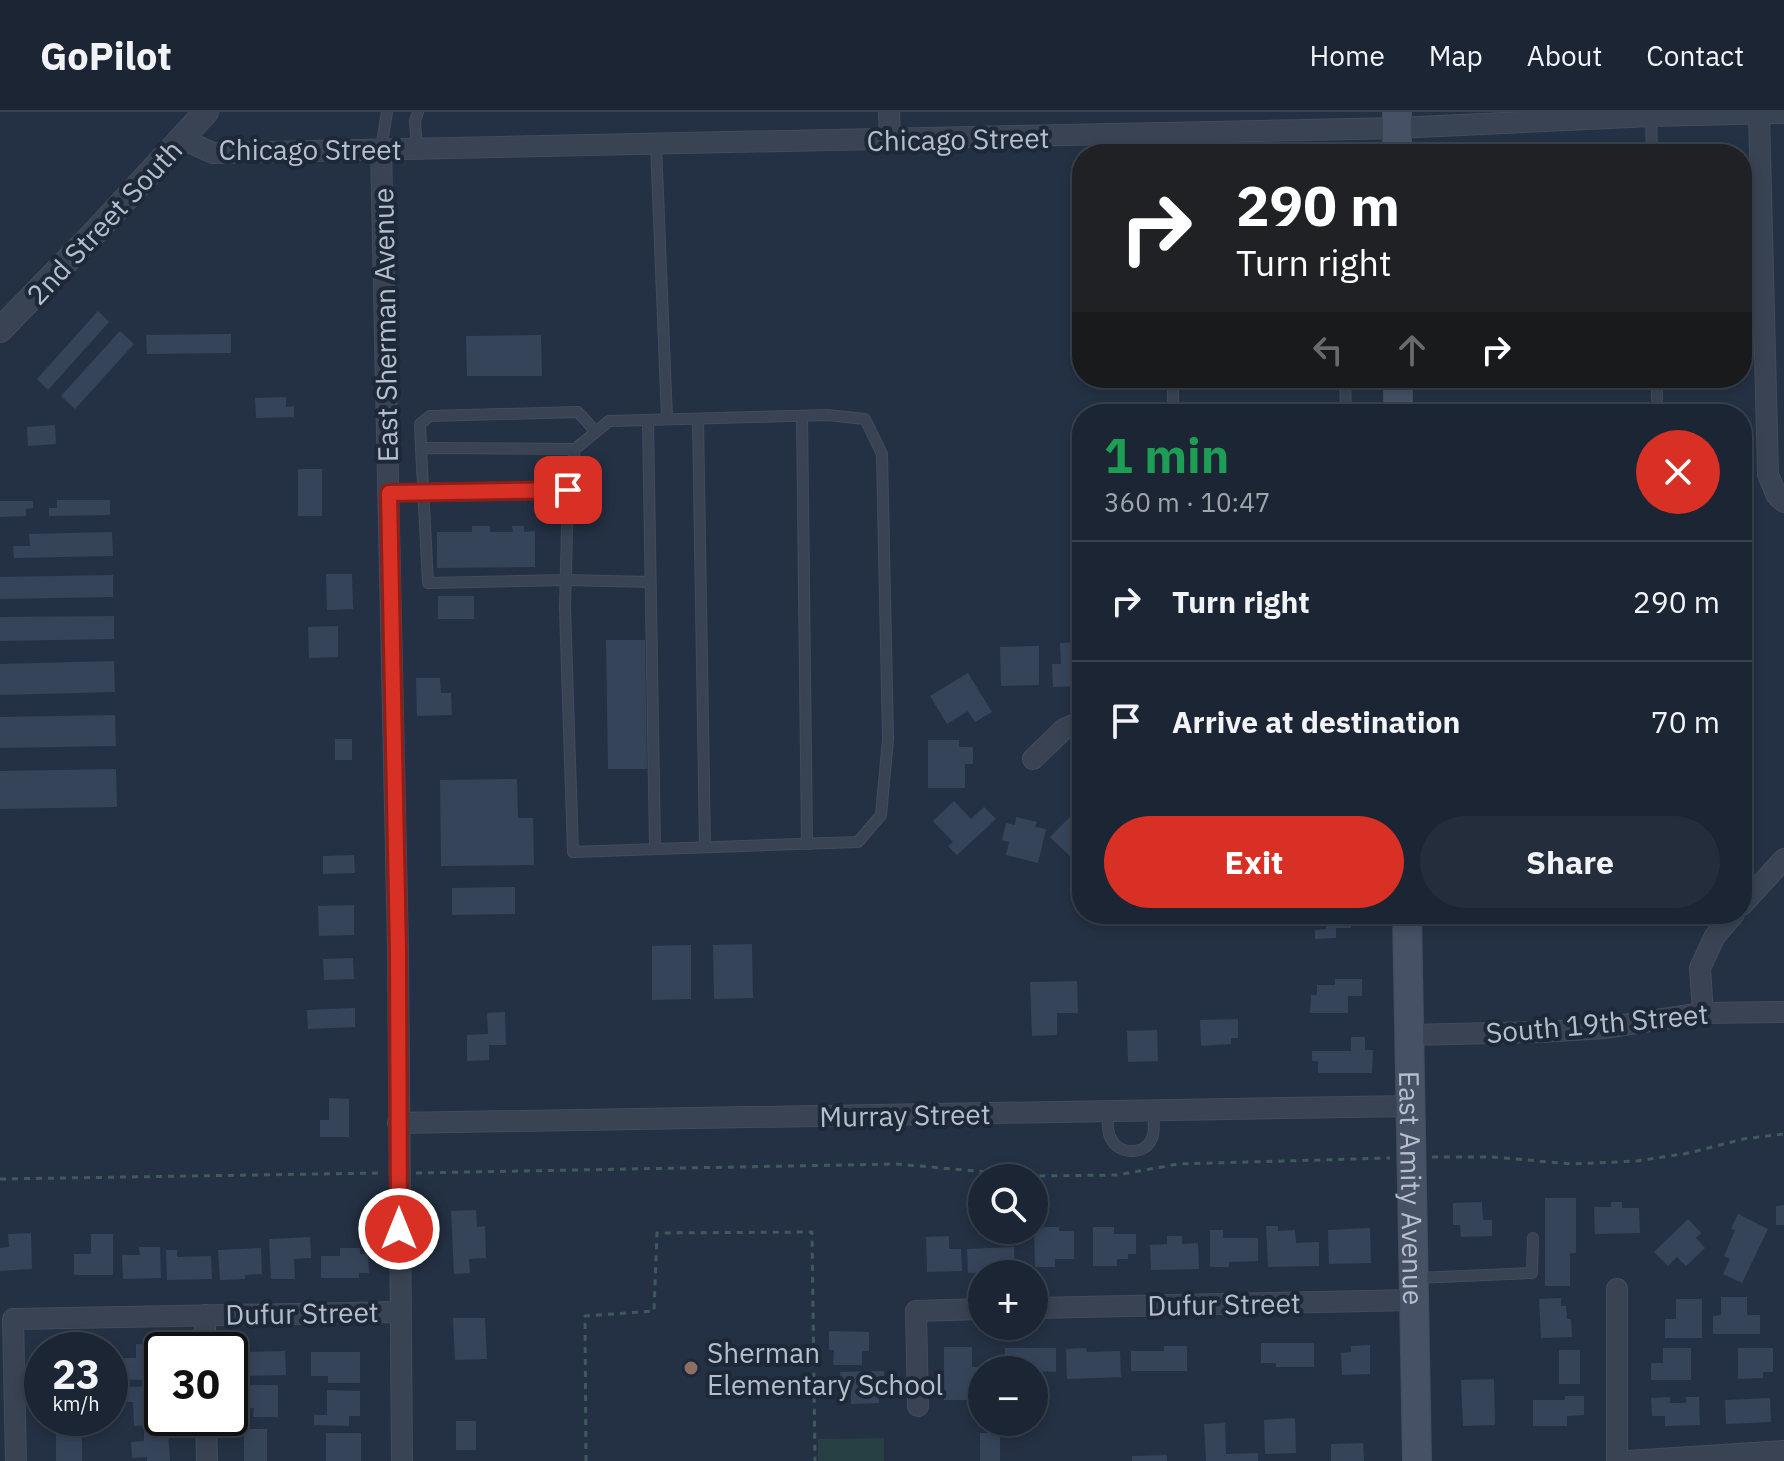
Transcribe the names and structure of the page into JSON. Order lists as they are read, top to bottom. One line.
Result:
{"streets":{"main road":["East Amity Avenue"],"street":["Chicago Street","2nd Street South","East Sherman Avenue","South 19th Street","Murray Street","Dufur Street"]},"crossings":[["Chicago Street","2nd Street South"],["Chicago Street","East Sherman Avenue"],["East Sherman Avenue","Murray Street"],["East Sherman Avenue","Dufur Street"],["South 19th Street","East Amity Avenue"],["Murray Street","East Amity Avenue"],["East Amity Avenue","Dufur Street"]],"places":["Sherman Elementary School"],"page":{"header":"GoPilot","nav":["Home","Map","About","Contact"],"turn":["290 m","Turn right"],"heading":["1 min","360 m · 10:47"],"list":[{"name":"Turn right","value":"290 m"},{"name":"Arrive at destination","value":"70 m"}],"buttons":["Exit","Share"],"map_buttons":["+","−"],"speed":"23 km/h","limit":"30"}}
